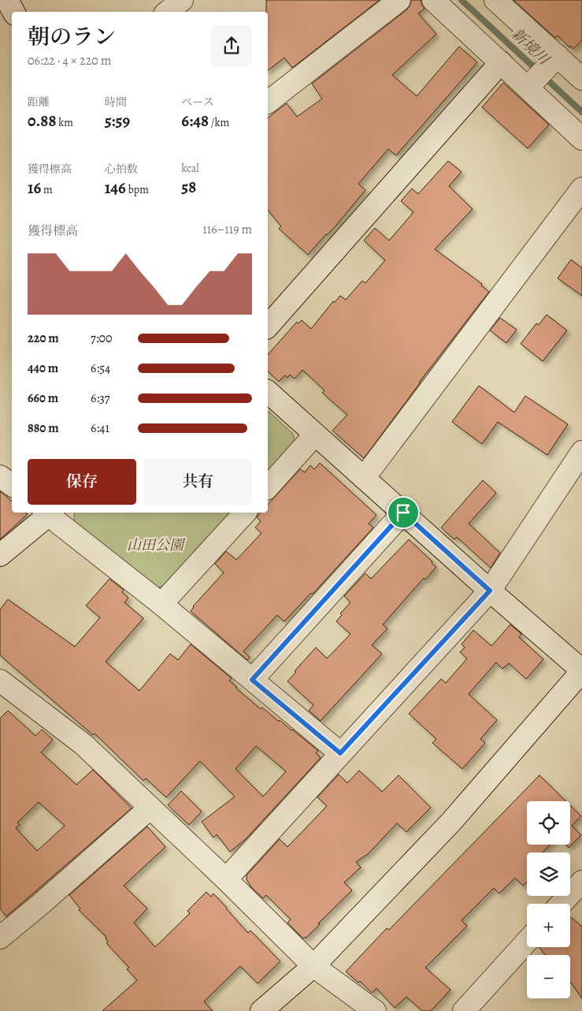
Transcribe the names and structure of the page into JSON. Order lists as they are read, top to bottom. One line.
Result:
{"water":["新境川"],"parks":["山田公園"],"page":{"heading":["朝のラン","06:22 · 4 × 220 m"],"stats":[["距離","0.88 km"],["時間","5:59"],["ペース","6:48 /km"],["獲得標高","16 m"],["心拍数","146 bpm"],["kcal","58"]],"chart":["獲得標高","116–119 m"],"list":[{"name":"220 m","note":"7:00"},{"name":"440 m","note":"6:54"},{"name":"660 m","note":"6:37"},{"name":"880 m","note":"6:41"}],"buttons":["保存","共有"],"map_buttons":["+","−"]}}
